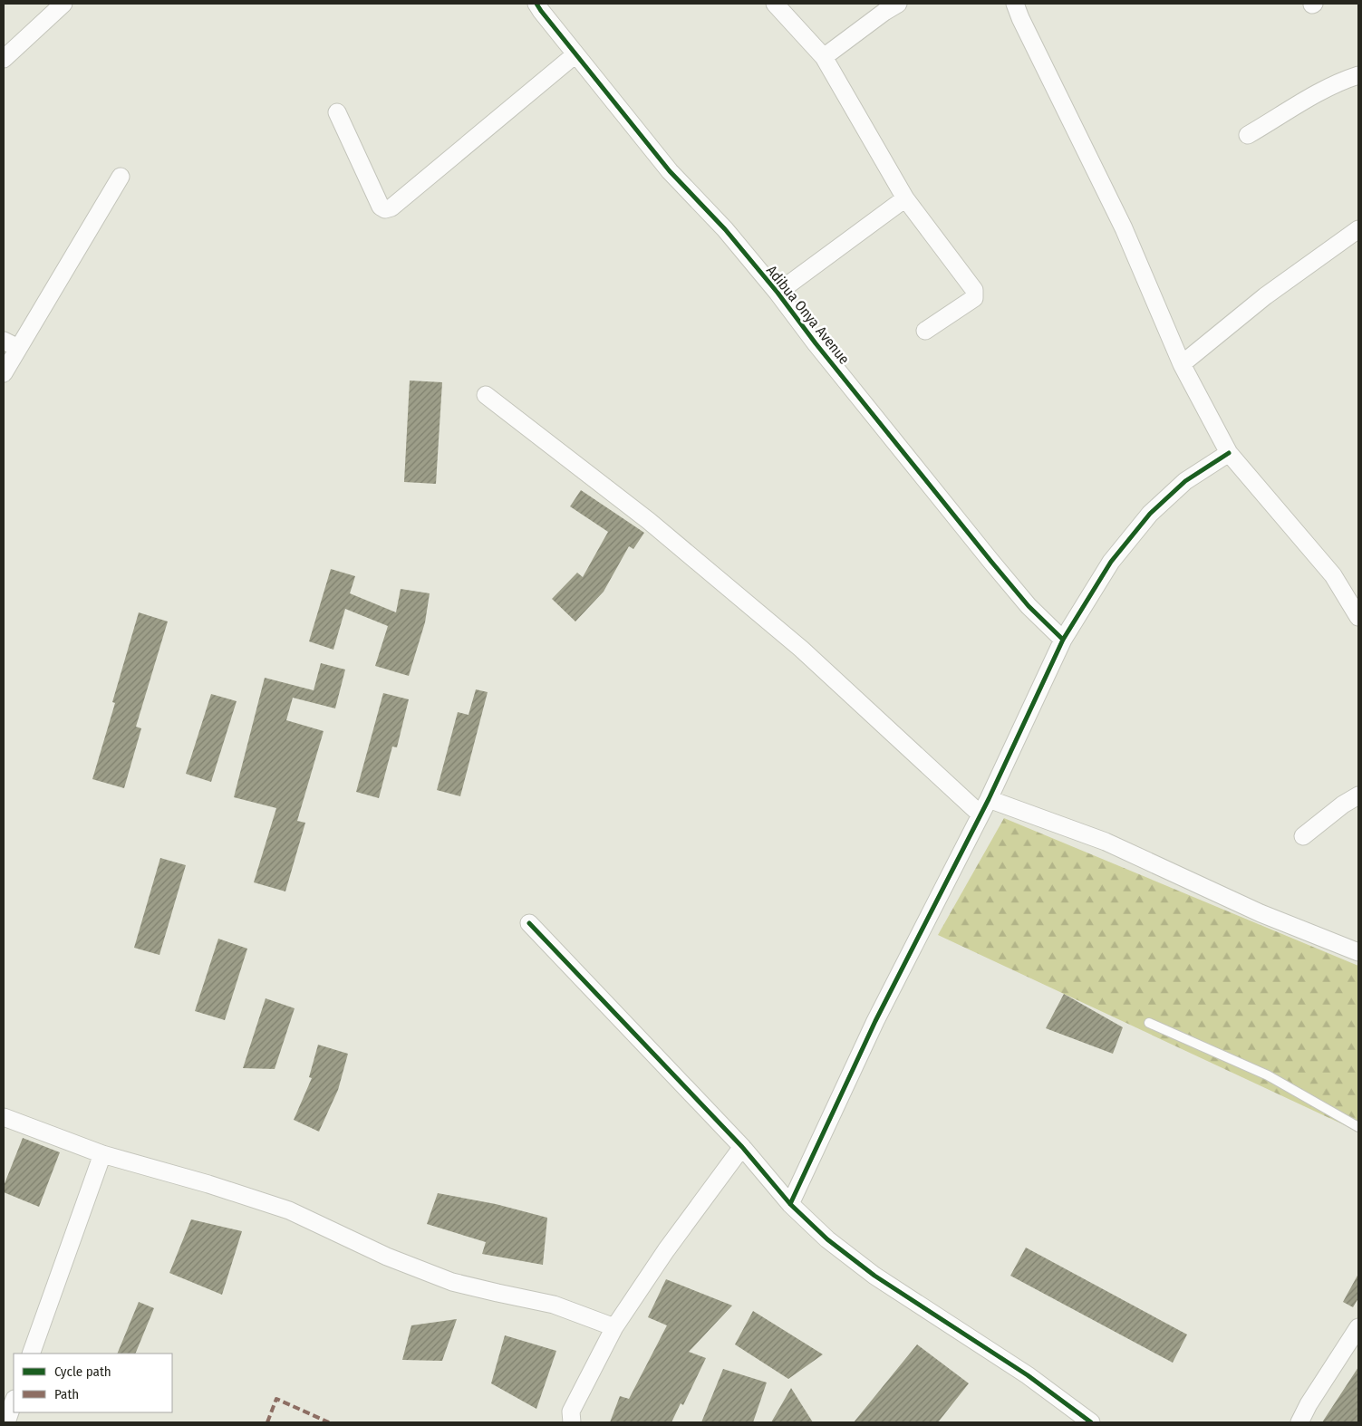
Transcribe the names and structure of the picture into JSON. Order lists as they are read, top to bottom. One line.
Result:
{"streets":{"street":["Adibua Onya Avenue"]},"legend":["Cycle path","Path"]}
